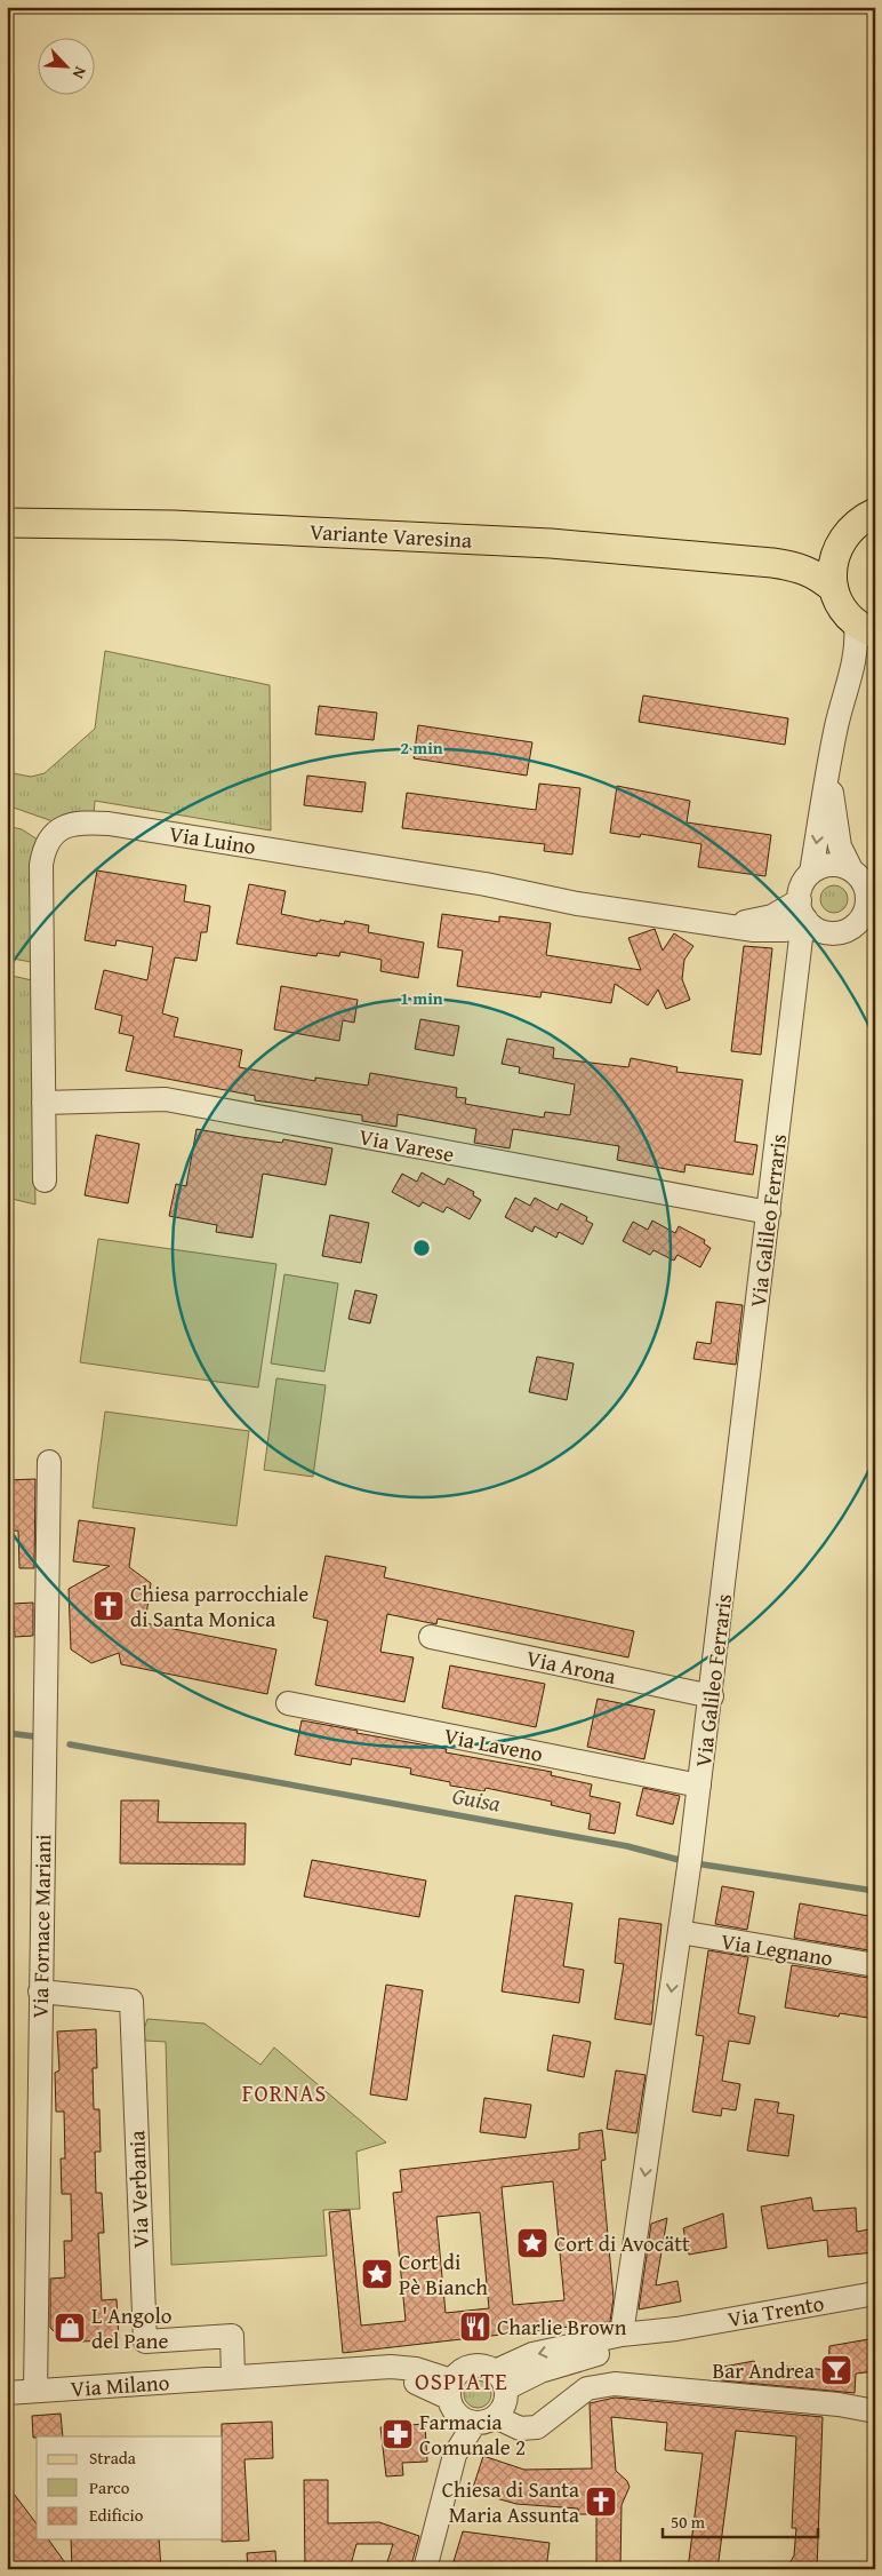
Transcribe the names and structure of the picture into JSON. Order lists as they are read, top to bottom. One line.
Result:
{"streets":{"main road":["Variante Varesina"],"street":["Via Luino","Via Varese","Via Galileo Ferraris","Via Arona","Via Laveno","Via Fornace Mariani","Via Legnano","Via Verbania","Via Trento","Via Milano"]},"crossings":[["Via Luino","Via Varese"],["Via Luino","Via Galileo Ferraris"],["Via Varese","Via Galileo Ferraris"],["Via Galileo Ferraris","Via Arona"],["Via Galileo Ferraris","Via Laveno"],["Via Galileo Ferraris","Via Legnano"],["Via Fornace Mariani","Via Verbania"],["Via Fornace Mariani","Via Milano"],["Via Verbania","Via Milano"]],"districts":["FORNAS","OSPIATE"],"water":["Guisa"],"places":{"church":["Chiesa parrocchiale di Santa Monica","Chiesa di Santa Maria Assunta"],"place":["Cort di Avocätt","Cort di Pè Bianch"],"restaurant":["Charlie Brown"],"shop":["L'Angolo del Pane"],"bar":["Bar Andrea"],"pharmacy":["Farmacia Comunale 2"]},"legend":["Strada","Parco","Edificio"],"scale_bar":"50 m","north":"bottom right","rings":["2 min","1 min"]}
